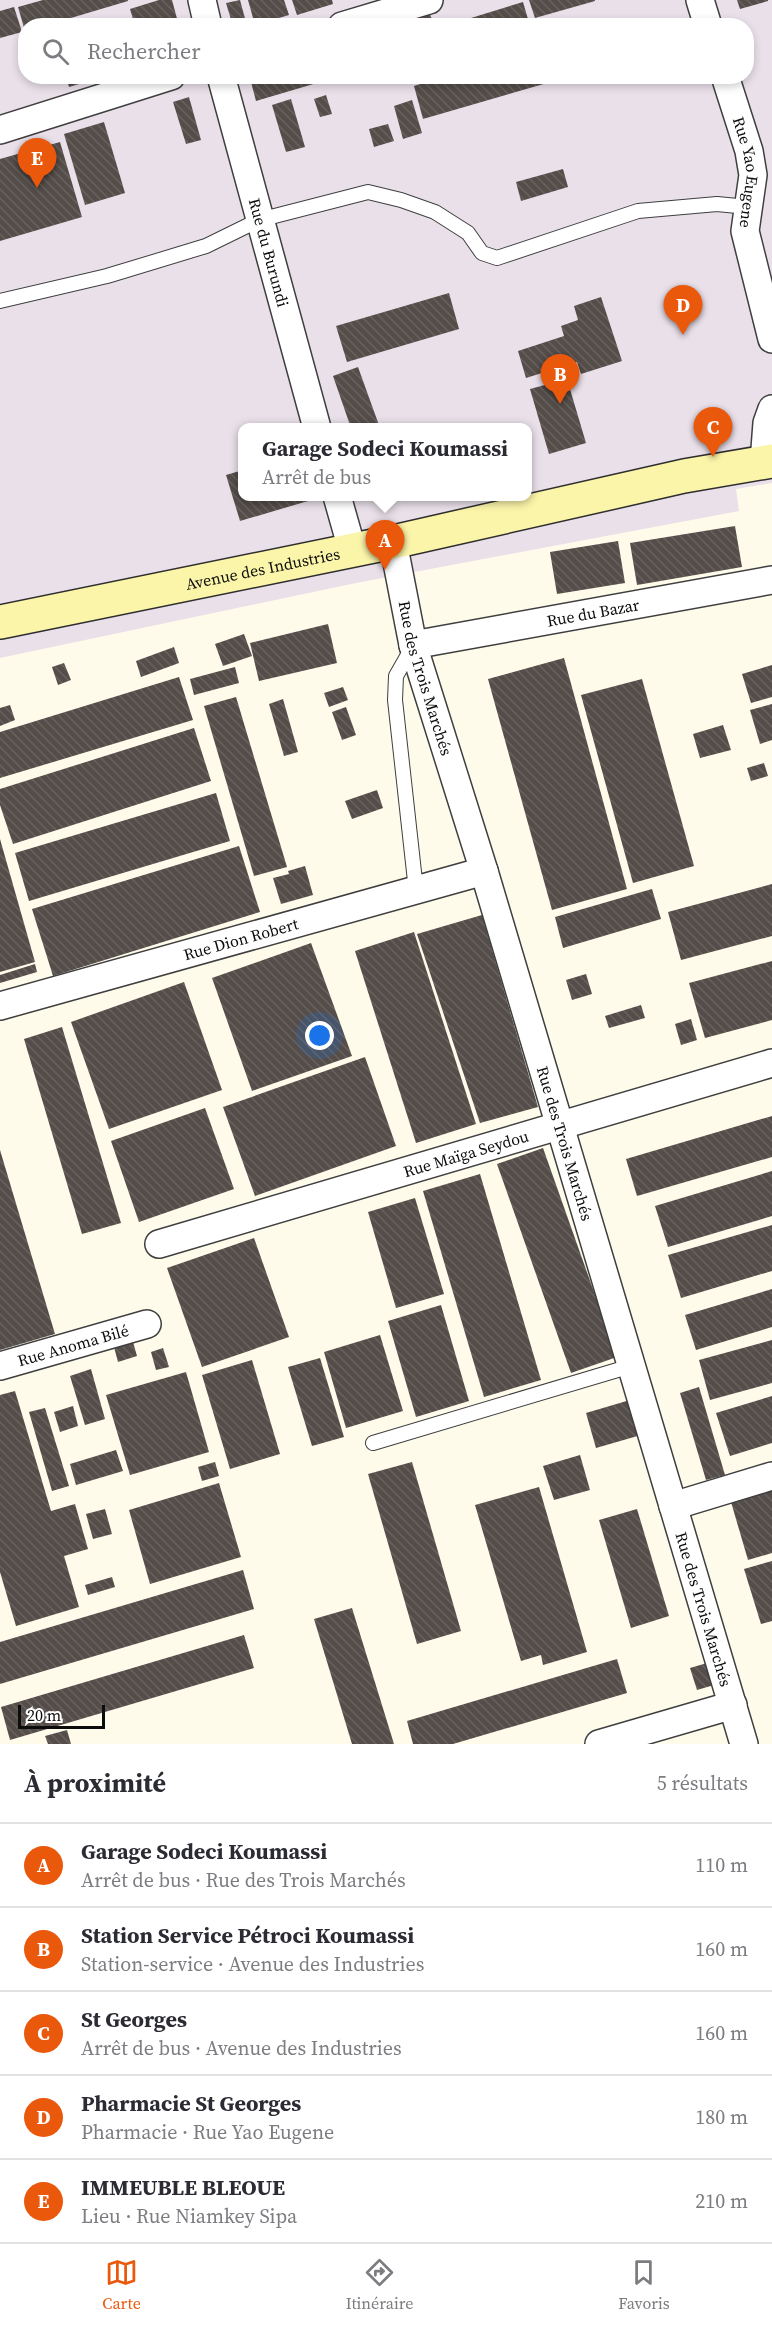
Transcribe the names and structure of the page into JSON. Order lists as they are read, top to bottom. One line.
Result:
{"streets":{"street":["Rue Yao Eugene","Rue du Burundi","Avenue des Industries","Rue du Bazar","Rue des Trois Marchés","Rue Dion Robert","Rue Maïga Seydou","Rue Anoma Bilé"]},"crossings":[["Avenue des Industries","Rue des Trois Marchés"],["Rue du Bazar","Rue des Trois Marchés"],["Rue des Trois Marchés","Rue Dion Robert"],["Rue des Trois Marchés","Rue Maïga Seydou"]],"scale_bar":"20 m","page":{"search":"Rechercher","pins":["E","D","B","C","A"],"popup":["Garage Sodeci Koumassi","Arrêt de bus"],"scale":"20 m","heading":["À proximité","5 résultats"],"list":[{"mark":"A","name":"Garage Sodeci Koumassi","note":"Arrêt de bus · Rue des Trois Marchés","value":"110 m"},{"mark":"B","name":"Station Service Pétroci Koumassi","note":"Station-service · Avenue des Industries","value":"160 m"},{"mark":"C","name":"St Georges","note":"Arrêt de bus · Avenue des Industries","value":"160 m"},{"mark":"D","name":"Pharmacie St Georges","note":"Pharmacie · Rue Yao Eugene","value":"180 m"},{"mark":"E","name":"IMMEUBLE BLEOUE","note":"Lieu · Rue Niamkey Sipa","value":"210 m"}],"nav":["Carte","Itinéraire","Favoris"]}}
